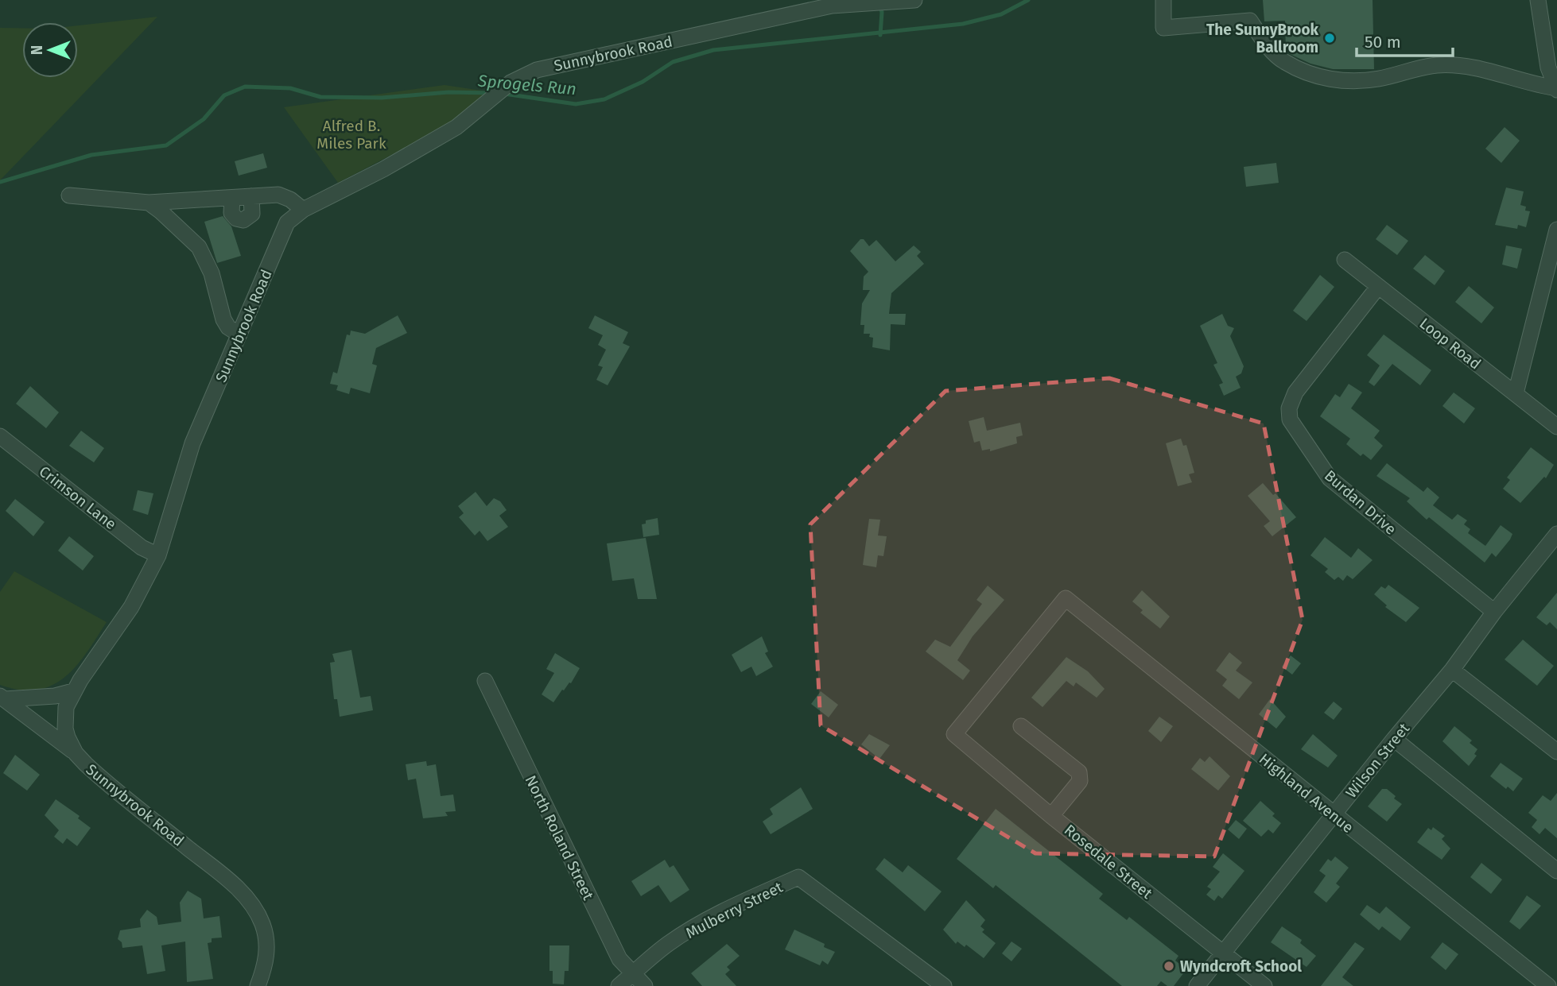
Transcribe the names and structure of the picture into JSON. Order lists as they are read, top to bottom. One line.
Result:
{"streets":{"street":["Sunnybrook Road","Loop Road","Crimson Lane","Burdan Drive","Wilson Street","Highland Avenue","North Roland Street","Rosedale Street","Mulberry Street"]},"crossings":[["Sunnybrook Road","Crimson Lane"],["Loop Road","Burdan Drive"],["Burdan Drive","Wilson Street"],["Wilson Street","Highland Avenue"],["Wilson Street","Rosedale Street"],["Highland Avenue","Rosedale Street"],["North Roland Street","Mulberry Street"]],"water":["Sprogels Run"],"parks":["Alfred B. Miles Park"],"places":["The SunnyBrook Ballroom","Wyndcroft School"],"scale_bar":"50 m","north":"left"}
